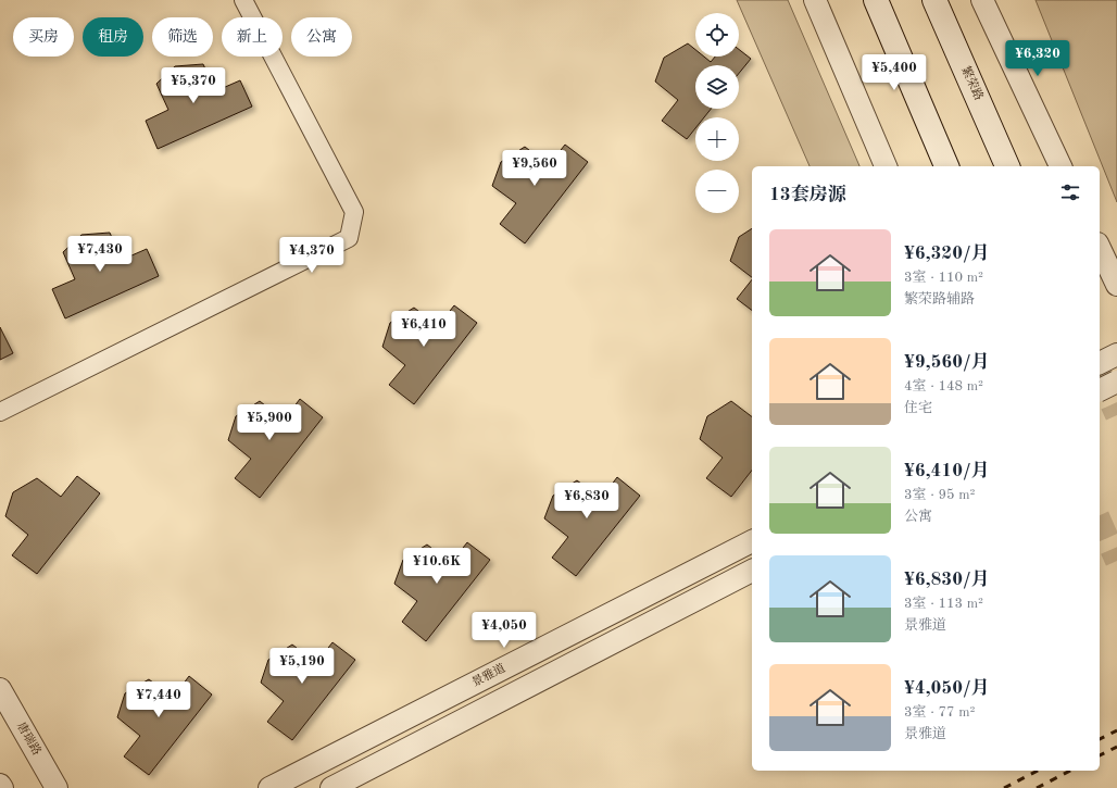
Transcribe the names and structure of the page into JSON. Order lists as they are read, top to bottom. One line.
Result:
{"streets":{"main road":["繁荣路"],"street":["景雅道","唐瑞路"]},"page":{"map_buttons":["+","−"],"chip":["买房","租房","筛选","新上","公寓"],"price":["¥6,320","¥5,400","¥5,370","¥9,560","¥7,430","¥4,370","¥6,410","¥5,900","¥6,830","¥10.6K","¥4,050","¥5,190","¥7,440"],"heading":"13套房源","list":[{"name":"¥6,320/月","note":"3室 · 110 m² · 繁荣路辅路"},{"name":"¥9,560/月","note":"4室 · 148 m² · 住宅"},{"name":"¥6,410/月","note":"3室 · 95 m² · 公寓"},{"name":"¥6,830/月","note":"3室 · 113 m² · 景雅道"},{"name":"¥4,050/月","note":"3室 · 77 m² · 景雅道"}]}}
